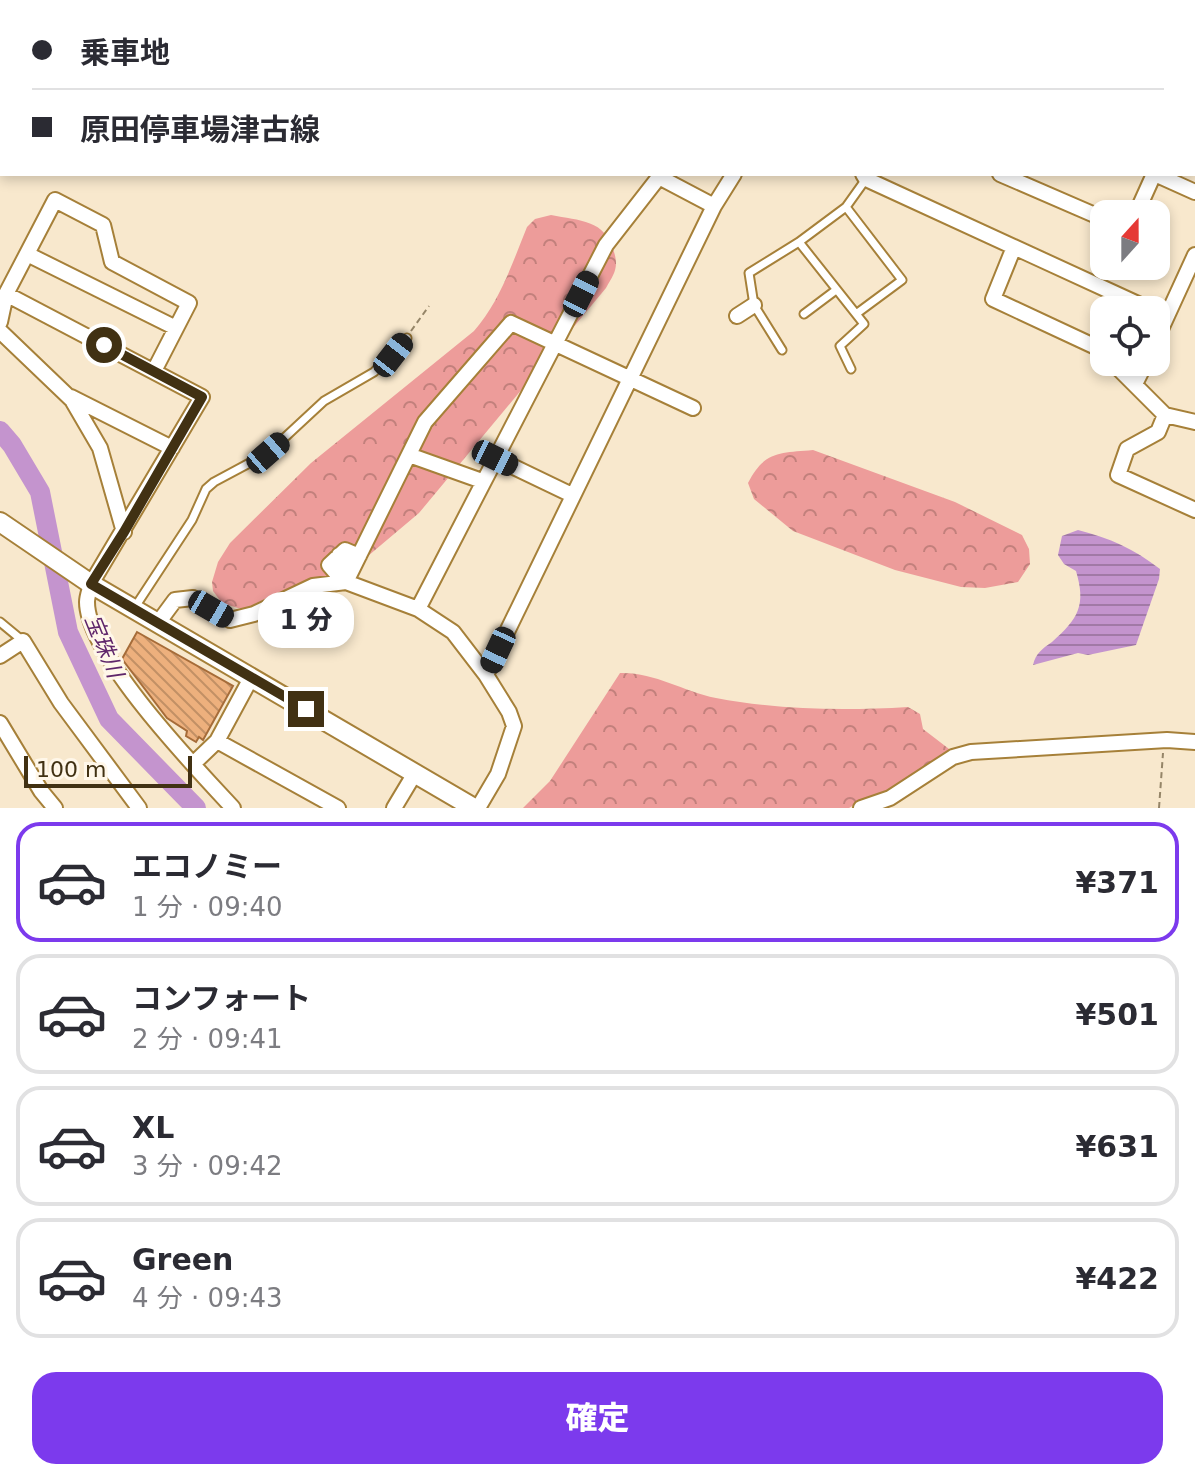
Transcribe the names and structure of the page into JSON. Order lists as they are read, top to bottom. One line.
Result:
{"water":["宝珠川"],"scale_bar":"100 m","north":"top","page":{"banner":["乗車地","原田停車場津古線"],"bubble":"1 分","scale":"100 m","list":[{"name":"エコノミー","note":"1 分 · 09:40","value":"¥371"},{"name":"コンフォート","note":"2 分 · 09:41","value":"¥501"},{"name":"XL","note":"3 分 · 09:42","value":"¥631"},{"name":"Green","note":"4 分 · 09:43","value":"¥422"}],"buttons":"確定"}}
